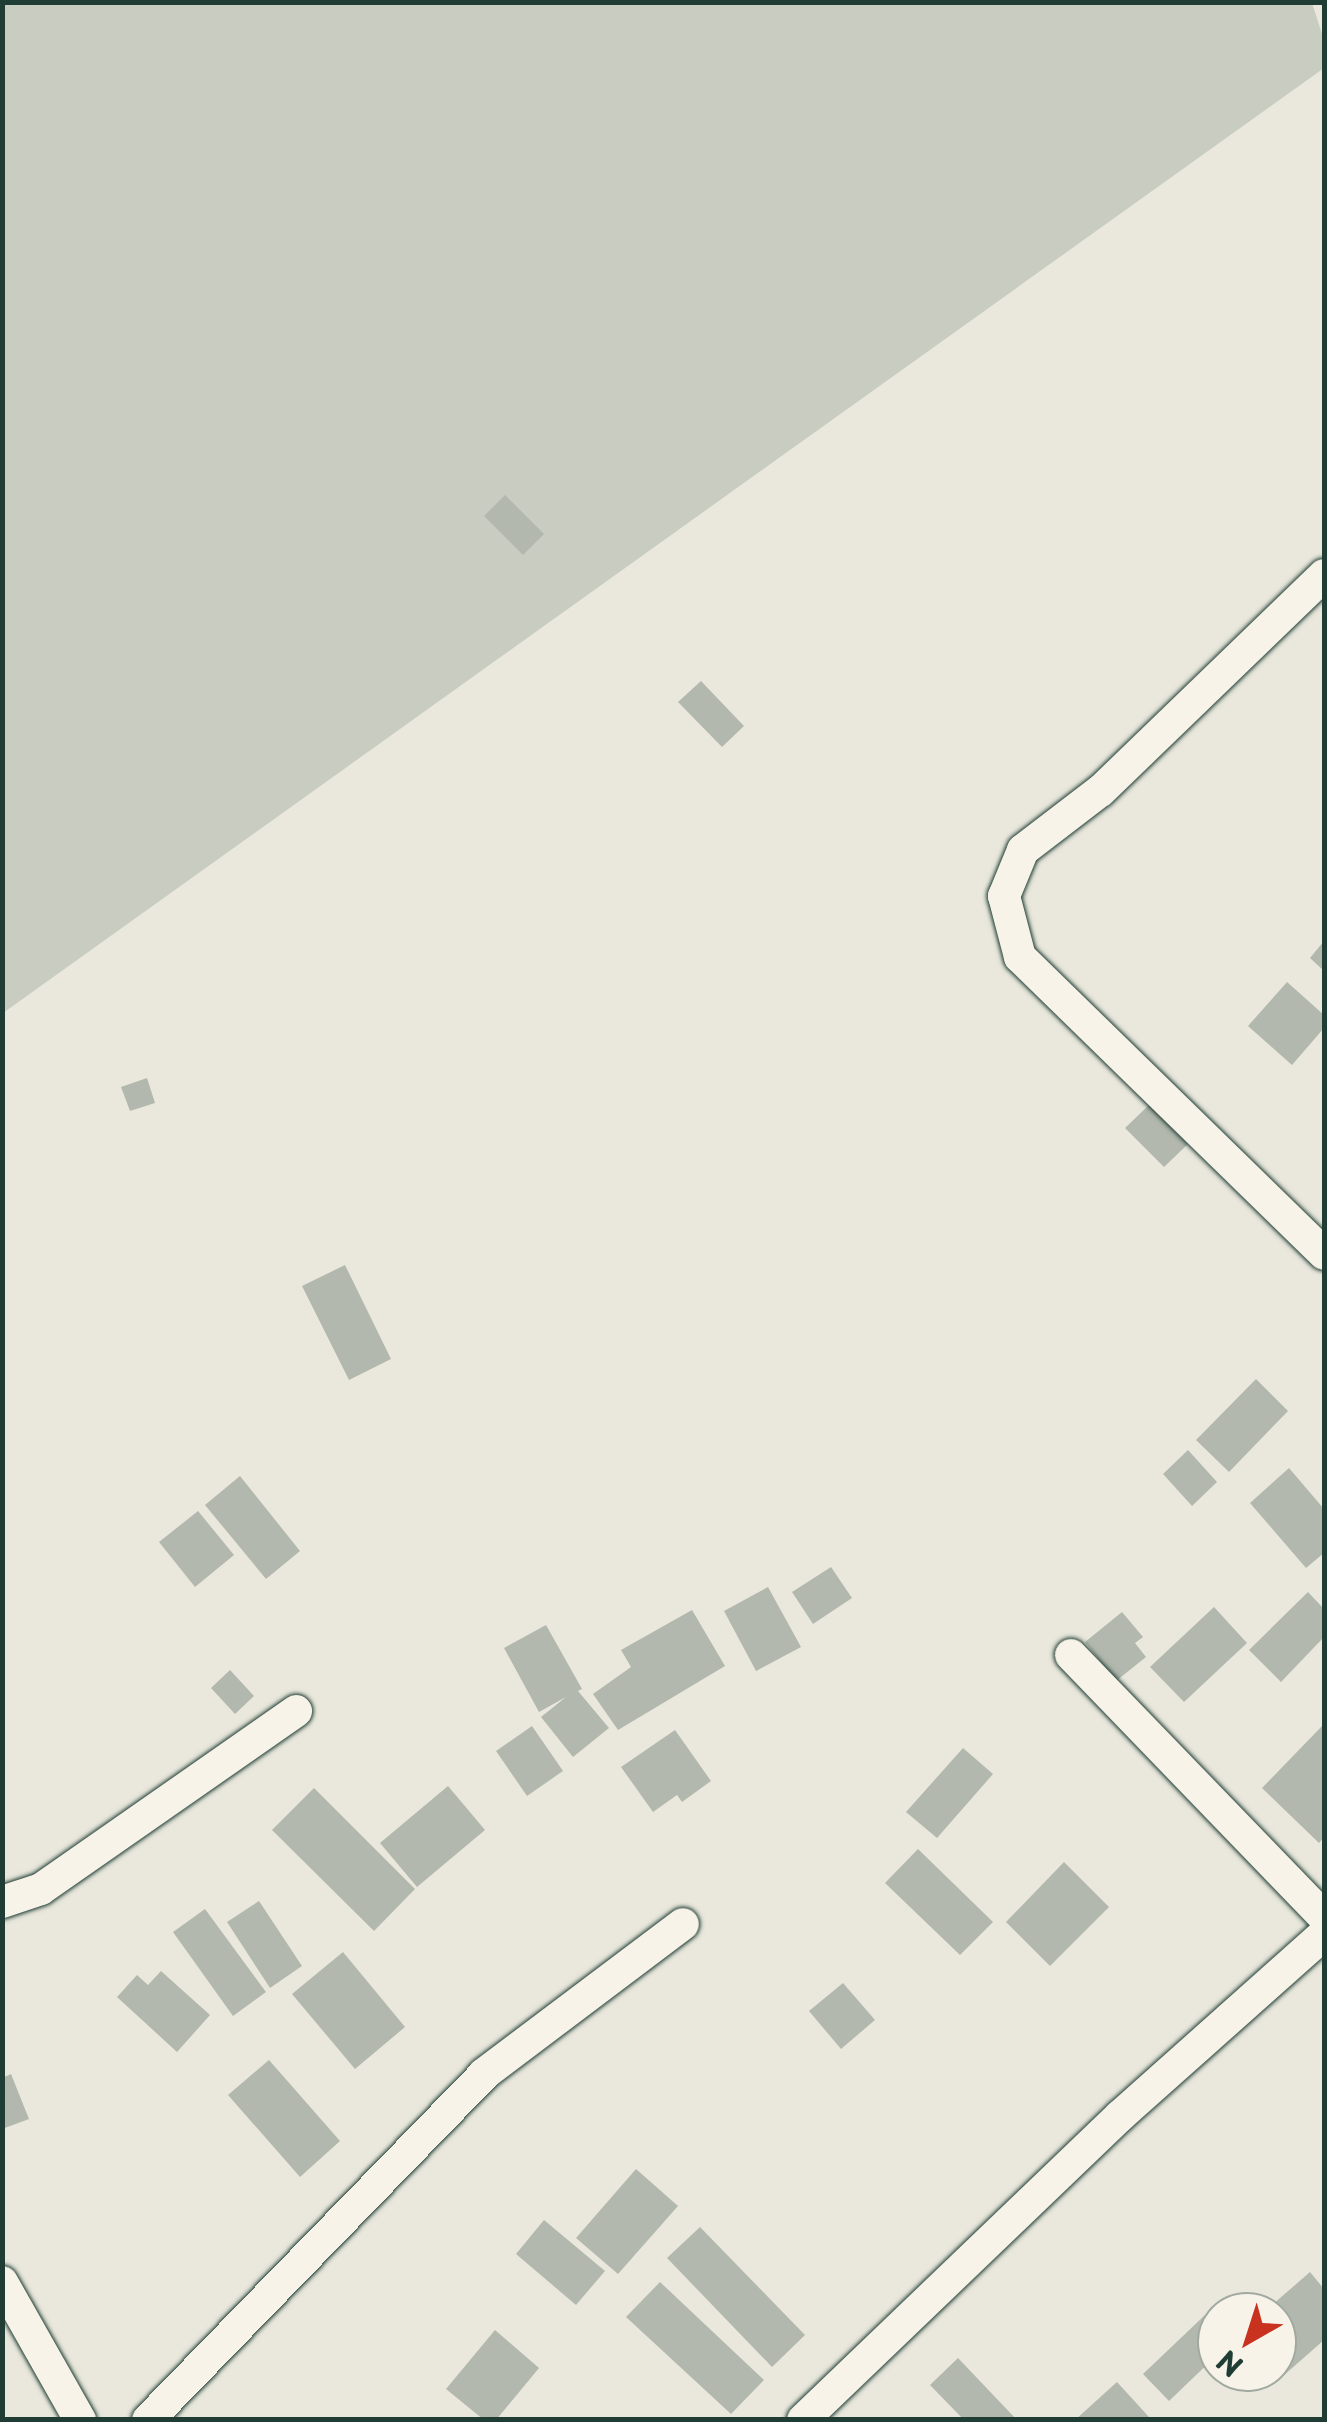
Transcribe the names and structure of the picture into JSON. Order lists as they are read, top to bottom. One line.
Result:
{"north":"bottom left"}
